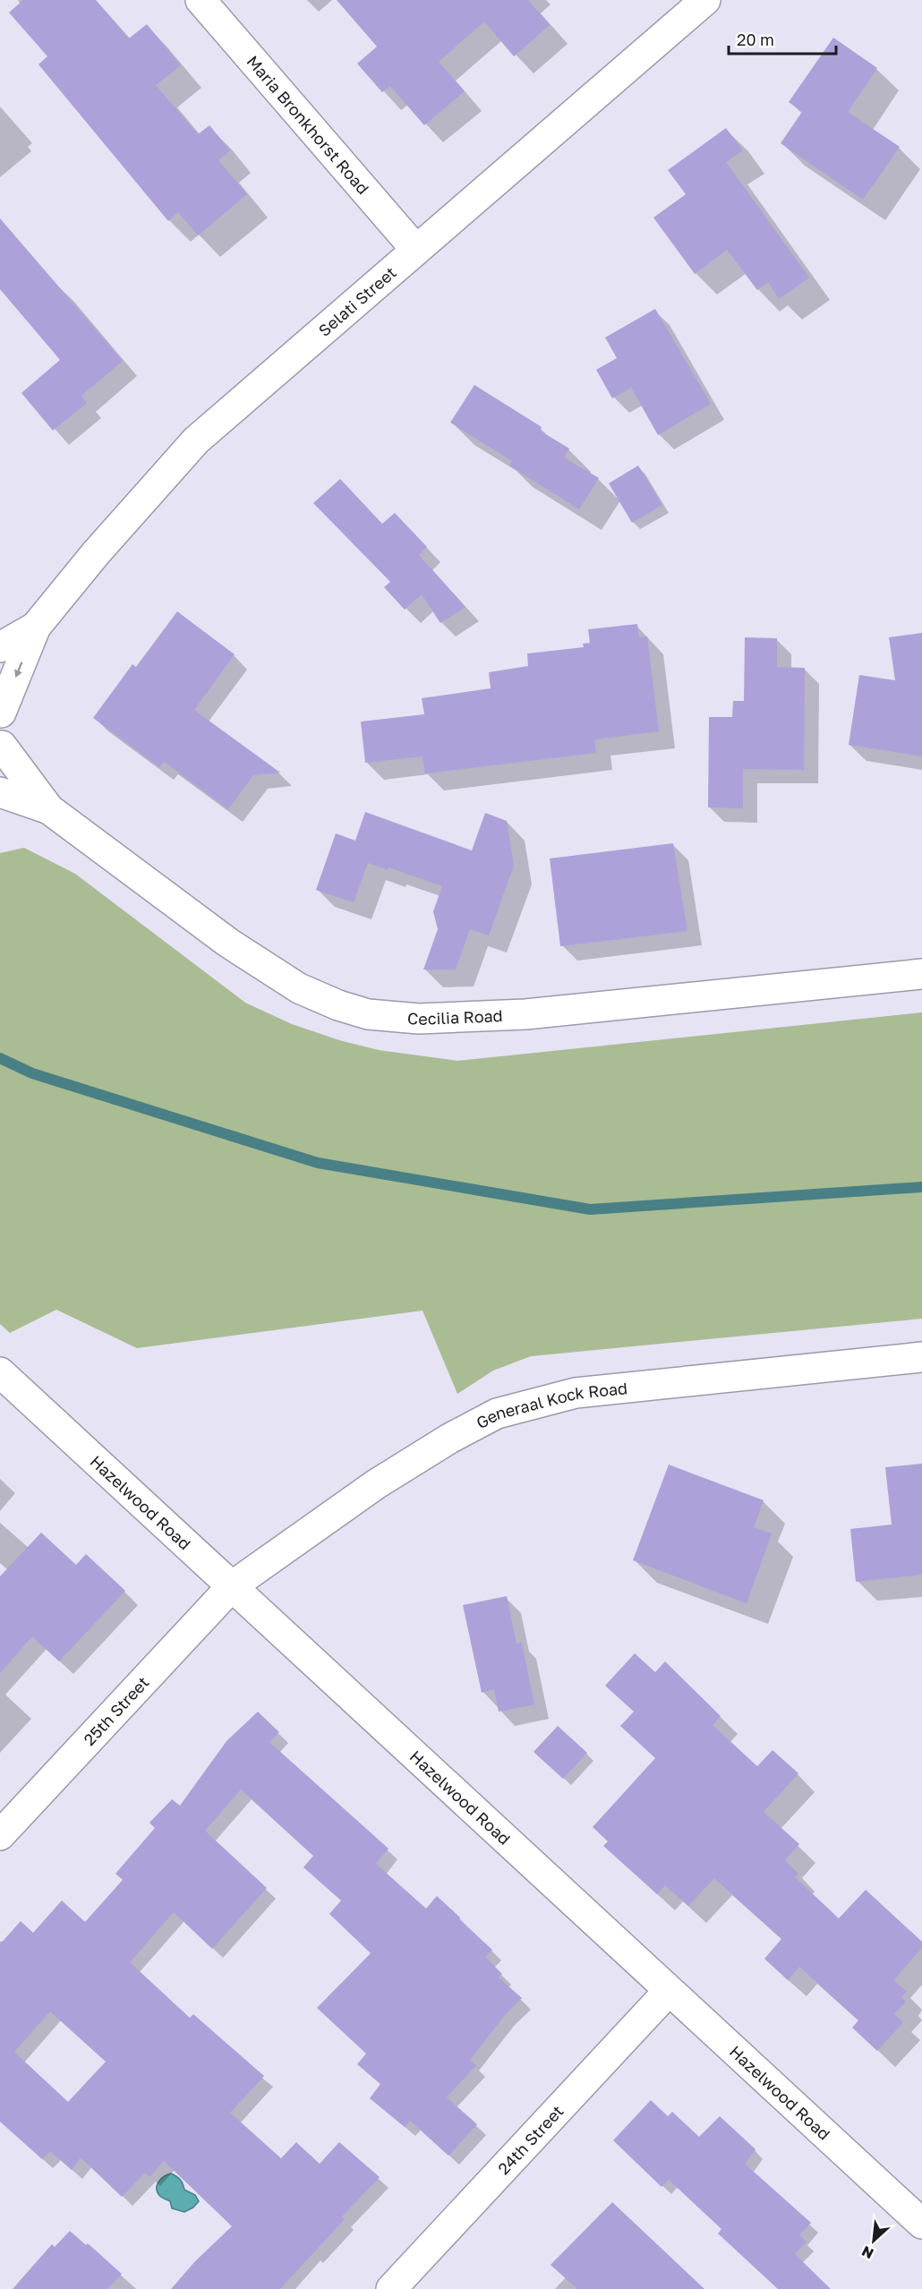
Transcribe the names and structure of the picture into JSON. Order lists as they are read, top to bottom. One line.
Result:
{"streets":{"street":["Maria Bronkhorst Road","Selati Street","Cecilia Road","Generaal Kock Road","Hazelwood Road","25th Street","24th Street"]},"crossings":[["Maria Bronkhorst Road","Selati Street"],["Generaal Kock Road","Hazelwood Road"],["Generaal Kock Road","25th Street"],["Hazelwood Road","25th Street"],["Hazelwood Road","24th Street"]],"scale_bar":"20 m","north":"bottom left"}
